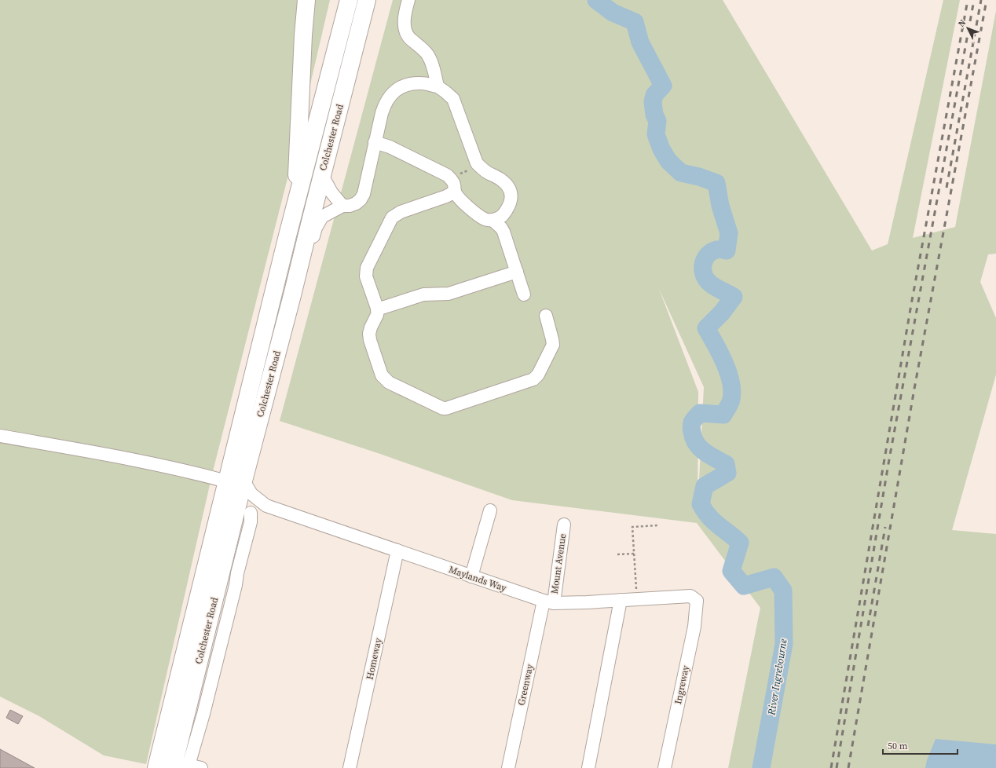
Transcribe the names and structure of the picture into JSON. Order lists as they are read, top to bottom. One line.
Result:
{"streets":{"highway":["Colchester Road"],"street":["Mount Avenue","Maylands Way","Homeway","Greenway","Ingreway"]},"crossings":[["Colchester Road","Maylands Way"],["Mount Avenue","Maylands Way"],["Mount Avenue","Greenway"],["Maylands Way","Homeway"],["Maylands Way","Greenway"],["Maylands Way","Ingreway"]],"water":["River Ingrebourne"],"scale_bar":"50 m","north":"top left"}
